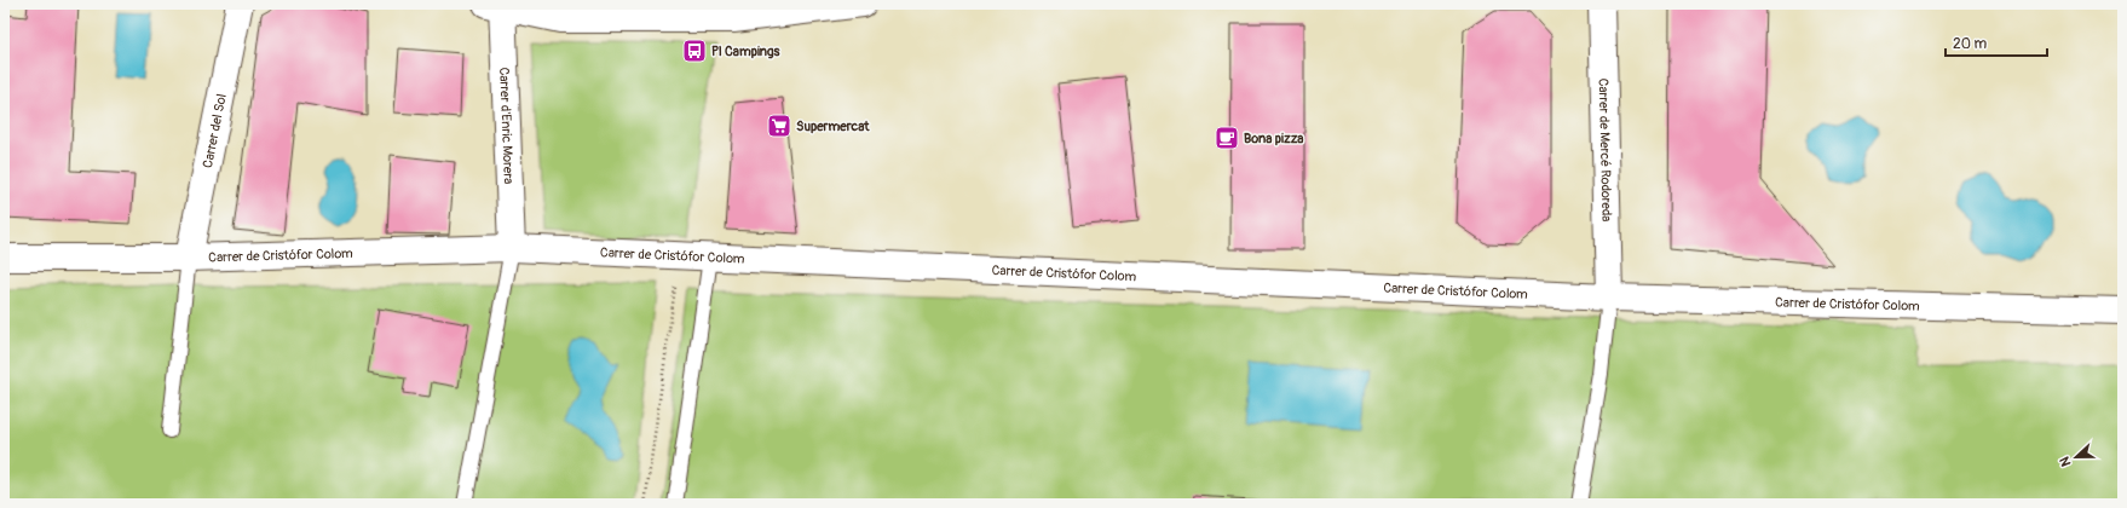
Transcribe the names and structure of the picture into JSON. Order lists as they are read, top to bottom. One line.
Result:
{"streets":{"street":["Carrer d'Enric Morera","Carrer del Sol","Carrer de Mercé Rodoreda","Carrer de Cristófor Colom"]},"crossings":[["Carrer d'Enric Morera","Carrer de Cristófor Colom"],["Carrer del Sol","Carrer de Cristófor Colom"],["Carrer de Mercé Rodoreda","Carrer de Cristófor Colom"]],"places":{"bus stop":["Pl Campings"],"supermarket":["Supermercat"],"cafe":["Bona pizza"]},"scale_bar":"20 m","north":"left"}
